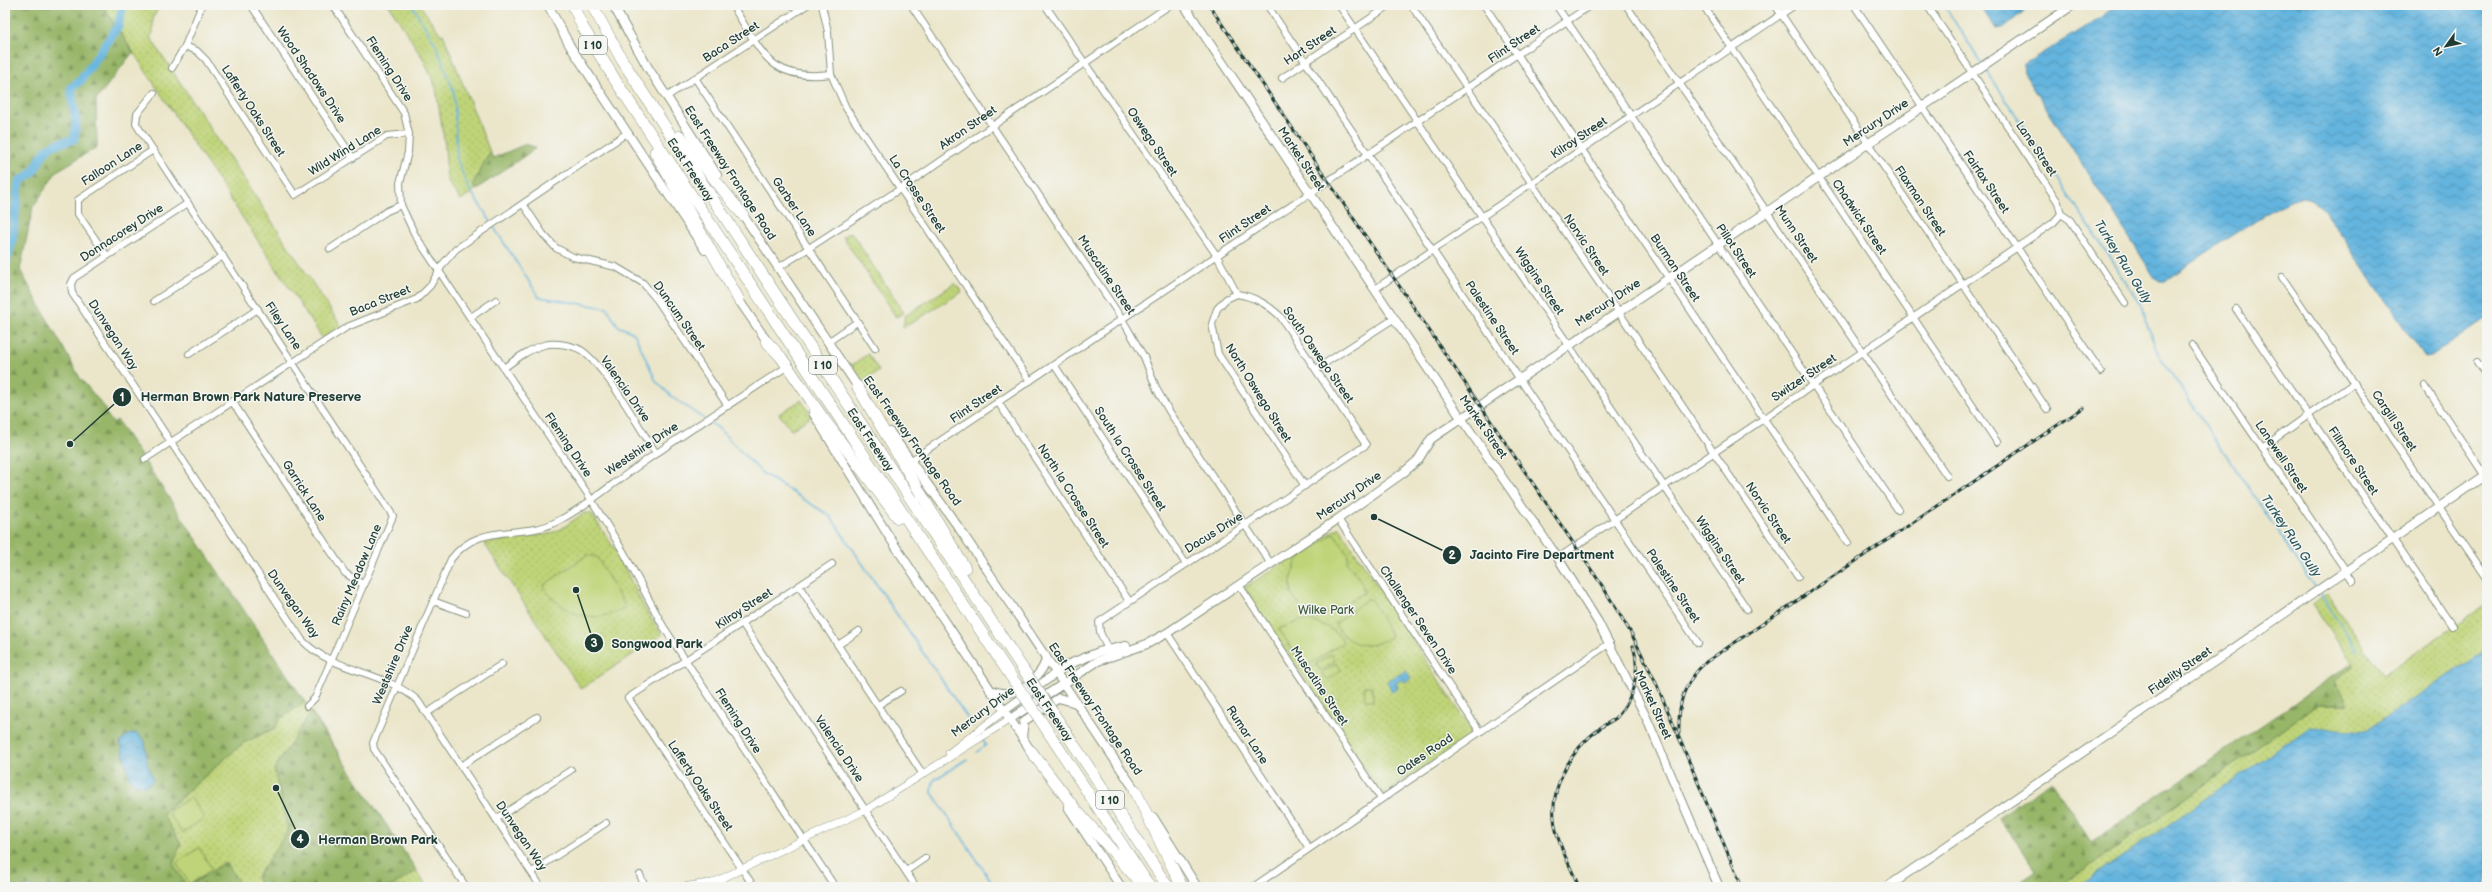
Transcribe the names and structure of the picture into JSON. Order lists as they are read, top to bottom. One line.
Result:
{"streets":{"highway":["I 10","East Freeway"],"main road":["Mercury Drive","Market Street","East Freeway Frontage Road","Fidelity Street"],"street":["Baca Street","Flint Street","Hart Street","Fleming Drive","Wood Shadows Drive","Lafferty Oaks Street","Akron Street","Kilroy Street","Oswego Street","Lane Street","Wild Wind Lane","Falloon Lane","Fairfax Street","La Crosse Street","Flaxman Street","Garber Lane","Chadwick Street","Donnacorey Drive","Munn Street","Norvic Street","Pillot Street","Burman Street","Muscatine Street","Wiggins Street","Duncum Street","Palestine Street","Filey Lane","Dunvegan Way","South Oswego Street","Switzer Street","Valencia Drive","North Oswego Street","Cargill Street","Westshire Drive","Lanewell Street","South la Crosse Street","Fillmore Street","Garrick Lane","North la Crosse Street","Dacus Drive","Rainy Meadow Lane","Challenger Seven Drive","Rumar Lane","Oates Road"]},"crossings":[["Baca Street","Fleming Drive"],["Baca Street","East Freeway Frontage Road"],["Baca Street","Garber Lane"],["Baca Street","Duncum Street"],["Baca Street","Filey Lane"],["Baca Street","Dunvegan Way"],["Baca Street","Garrick Lane"],["Flint Street","Oswego Street"],["Flint Street","Market Street"],["Flint Street","East Freeway Frontage Road"],["Flint Street","La Crosse Street"],["Flint Street","Norvic Street"],["Flint Street","Pillot Street"],["Flint Street","Burman Street"],["Flint Street","Muscatine Street"],["Flint Street","Wiggins Street"],["Flint Street","Palestine Street"],["Flint Street","South la Crosse Street"],["Flint Street","North la Crosse Street"],["Hart Street","Wiggins Street"],["Hart Street","Palestine Street"],["Fleming Drive","Mercury Drive"],["Fleming Drive","Kilroy Street"],["Fleming Drive","Wild Wind Lane"],["Fleming Drive","Valencia Drive"],["Fleming Drive","Westshire Drive"],["Wood Shadows Drive","Wild Wind Lane"],["Lafferty Oaks Street","Mercury Drive"],["Lafferty Oaks Street","Kilroy Street"],["Lafferty Oaks Street","Wild Wind Lane"],["Mercury Drive","Lane Street"],["Mercury Drive","Market Street"],["Mercury Drive","East Freeway Frontage Road"],["Mercury Drive","Fairfax Street"],["Mercury Drive","Flaxman Street"],["Mercury Drive","Chadwick Street"],["Mercury Drive","Munn Street"],["Mercury Drive","Norvic Street"],["Mercury Drive","Pillot Street"],["Mercury Drive","Burman Street"],["Mercury Drive","Muscatine Street"],["Mercury Drive","Wiggins Street"],["Mercury Drive","Palestine Street"],["Mercury Drive","Valencia Drive"],["Mercury Drive","Dacus Drive"],["Mercury Drive","Challenger Seven Drive"],["Mercury Drive","Rumar Lane"],["Akron Street","Oswego Street"],["Akron Street","East Freeway Frontage Road"],["Akron Street","La Crosse Street"],["Akron Street","Garber Lane"],["Akron Street","Muscatine Street"],["Kilroy Street","Market Street"],["Kilroy Street","Flaxman Street"],["Kilroy Street","Chadwick Street"],["Kilroy Street","Munn Street"],["Kilroy Street","Norvic Street"],["Kilroy Street","Pillot Street"],["Kilroy Street","Burman Street"],["Kilroy Street","Wiggins Street"],["Kilroy Street","Palestine Street"],["Kilroy Street","Valencia Drive"],["Oswego Street","South Oswego Street"],["Oswego Street","North Oswego Street"],["Lane Street","Switzer Street"],["Market Street","Switzer Street"],["Market Street","Oates Road"],["Falloon Lane","Donnacorey Drive"],["Falloon Lane","Filey Lane"],["Fairfax Street","Switzer Street"],["Flaxman Street","Switzer Street"],["Chadwick Street","Switzer Street"],["Donnacorey Drive","Filey Lane"],["Donnacorey Drive","Dunvegan Way"],["Munn Street","Switzer Street"],["Norvic Street","Switzer Street"],["Pillot Street","Switzer Street"],["Burman Street","Switzer Street"],["Muscatine Street","Dacus Drive"],["Muscatine Street","Oates Road"],["Wiggins Street","Switzer Street"],["Duncum Street","Westshire Drive"],["Palestine Street","Switzer Street"],["Filey Lane","Rainy Meadow Lane"],["Dunvegan Way","Westshire Drive"],["Dunvegan Way","Rainy Meadow Lane"],["South Oswego Street","North Oswego Street"],["South Oswego Street","Dacus Drive"],["Valencia Drive","Westshire Drive"],["North Oswego Street","Dacus Drive"],["Cargill Street","Fidelity Street"],["Lanewell Street","Fidelity Street"],["South la Crosse Street","Dacus Drive"],["Fillmore Street","Fidelity Street"],["Garrick Lane","Rainy Meadow Lane"],["North la Crosse Street","Dacus Drive"],["Challenger Seven Drive","Oates Road"],["Rumar Lane","Oates Road"]],"water":["Turkey Run Gully"],"parks":["Wilke Park"],"places":["Herman Brown Park Nature Preserve","Jacinto Fire Department","Songwood Park","Herman Brown Park"],"north":"bottom left"}
